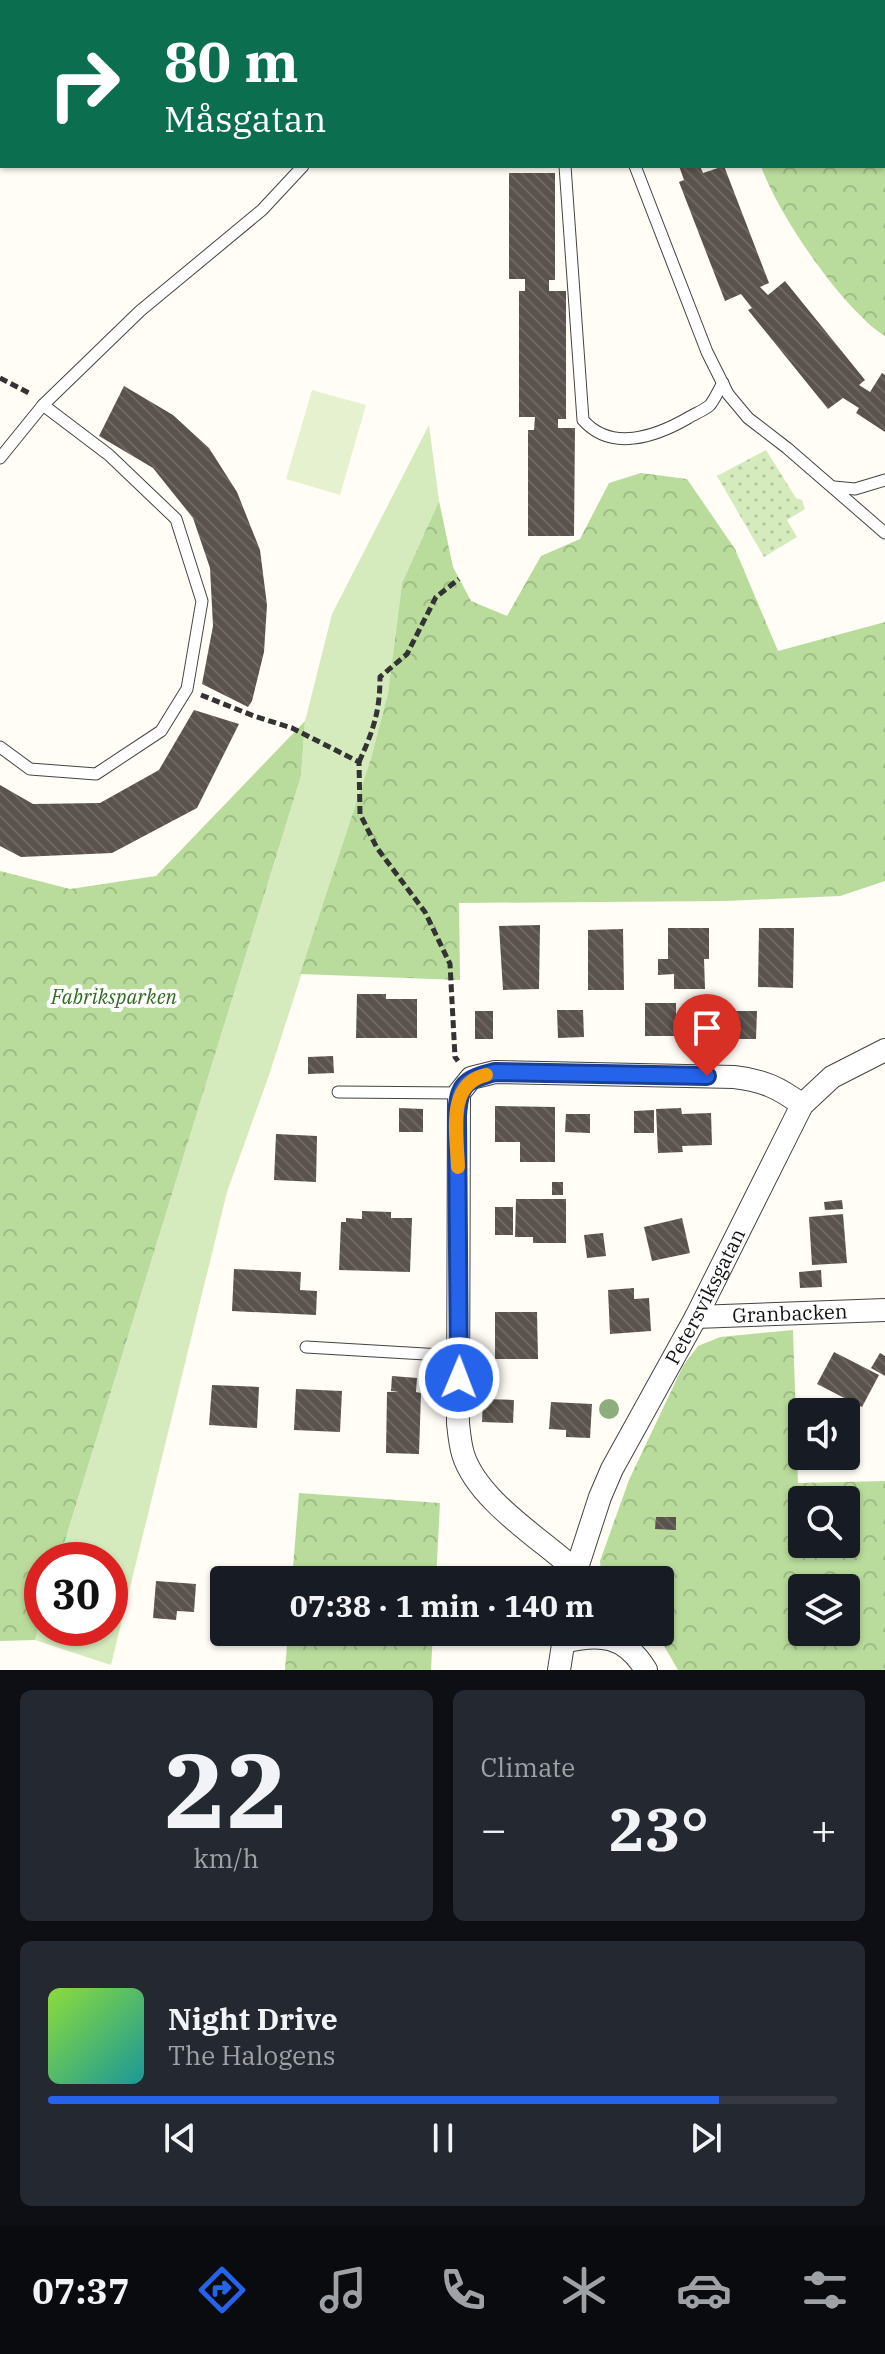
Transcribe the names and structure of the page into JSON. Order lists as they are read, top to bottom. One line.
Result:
{"streets":{"street":["Petersviksgatan","Granbacken"]},"crossings":[["Petersviksgatan","Granbacken"]],"parks":["Fabriksparken"],"page":{"turn":["80 m","Måsgatan"],"limit":"30","trip":"07:38 · 1 min · 140 m","tile":[["22","km/h"],"Climate"],"heat":["−","23°","+"],"song":["Night Drive","The Halogens"],"tabs":"07:37"}}
